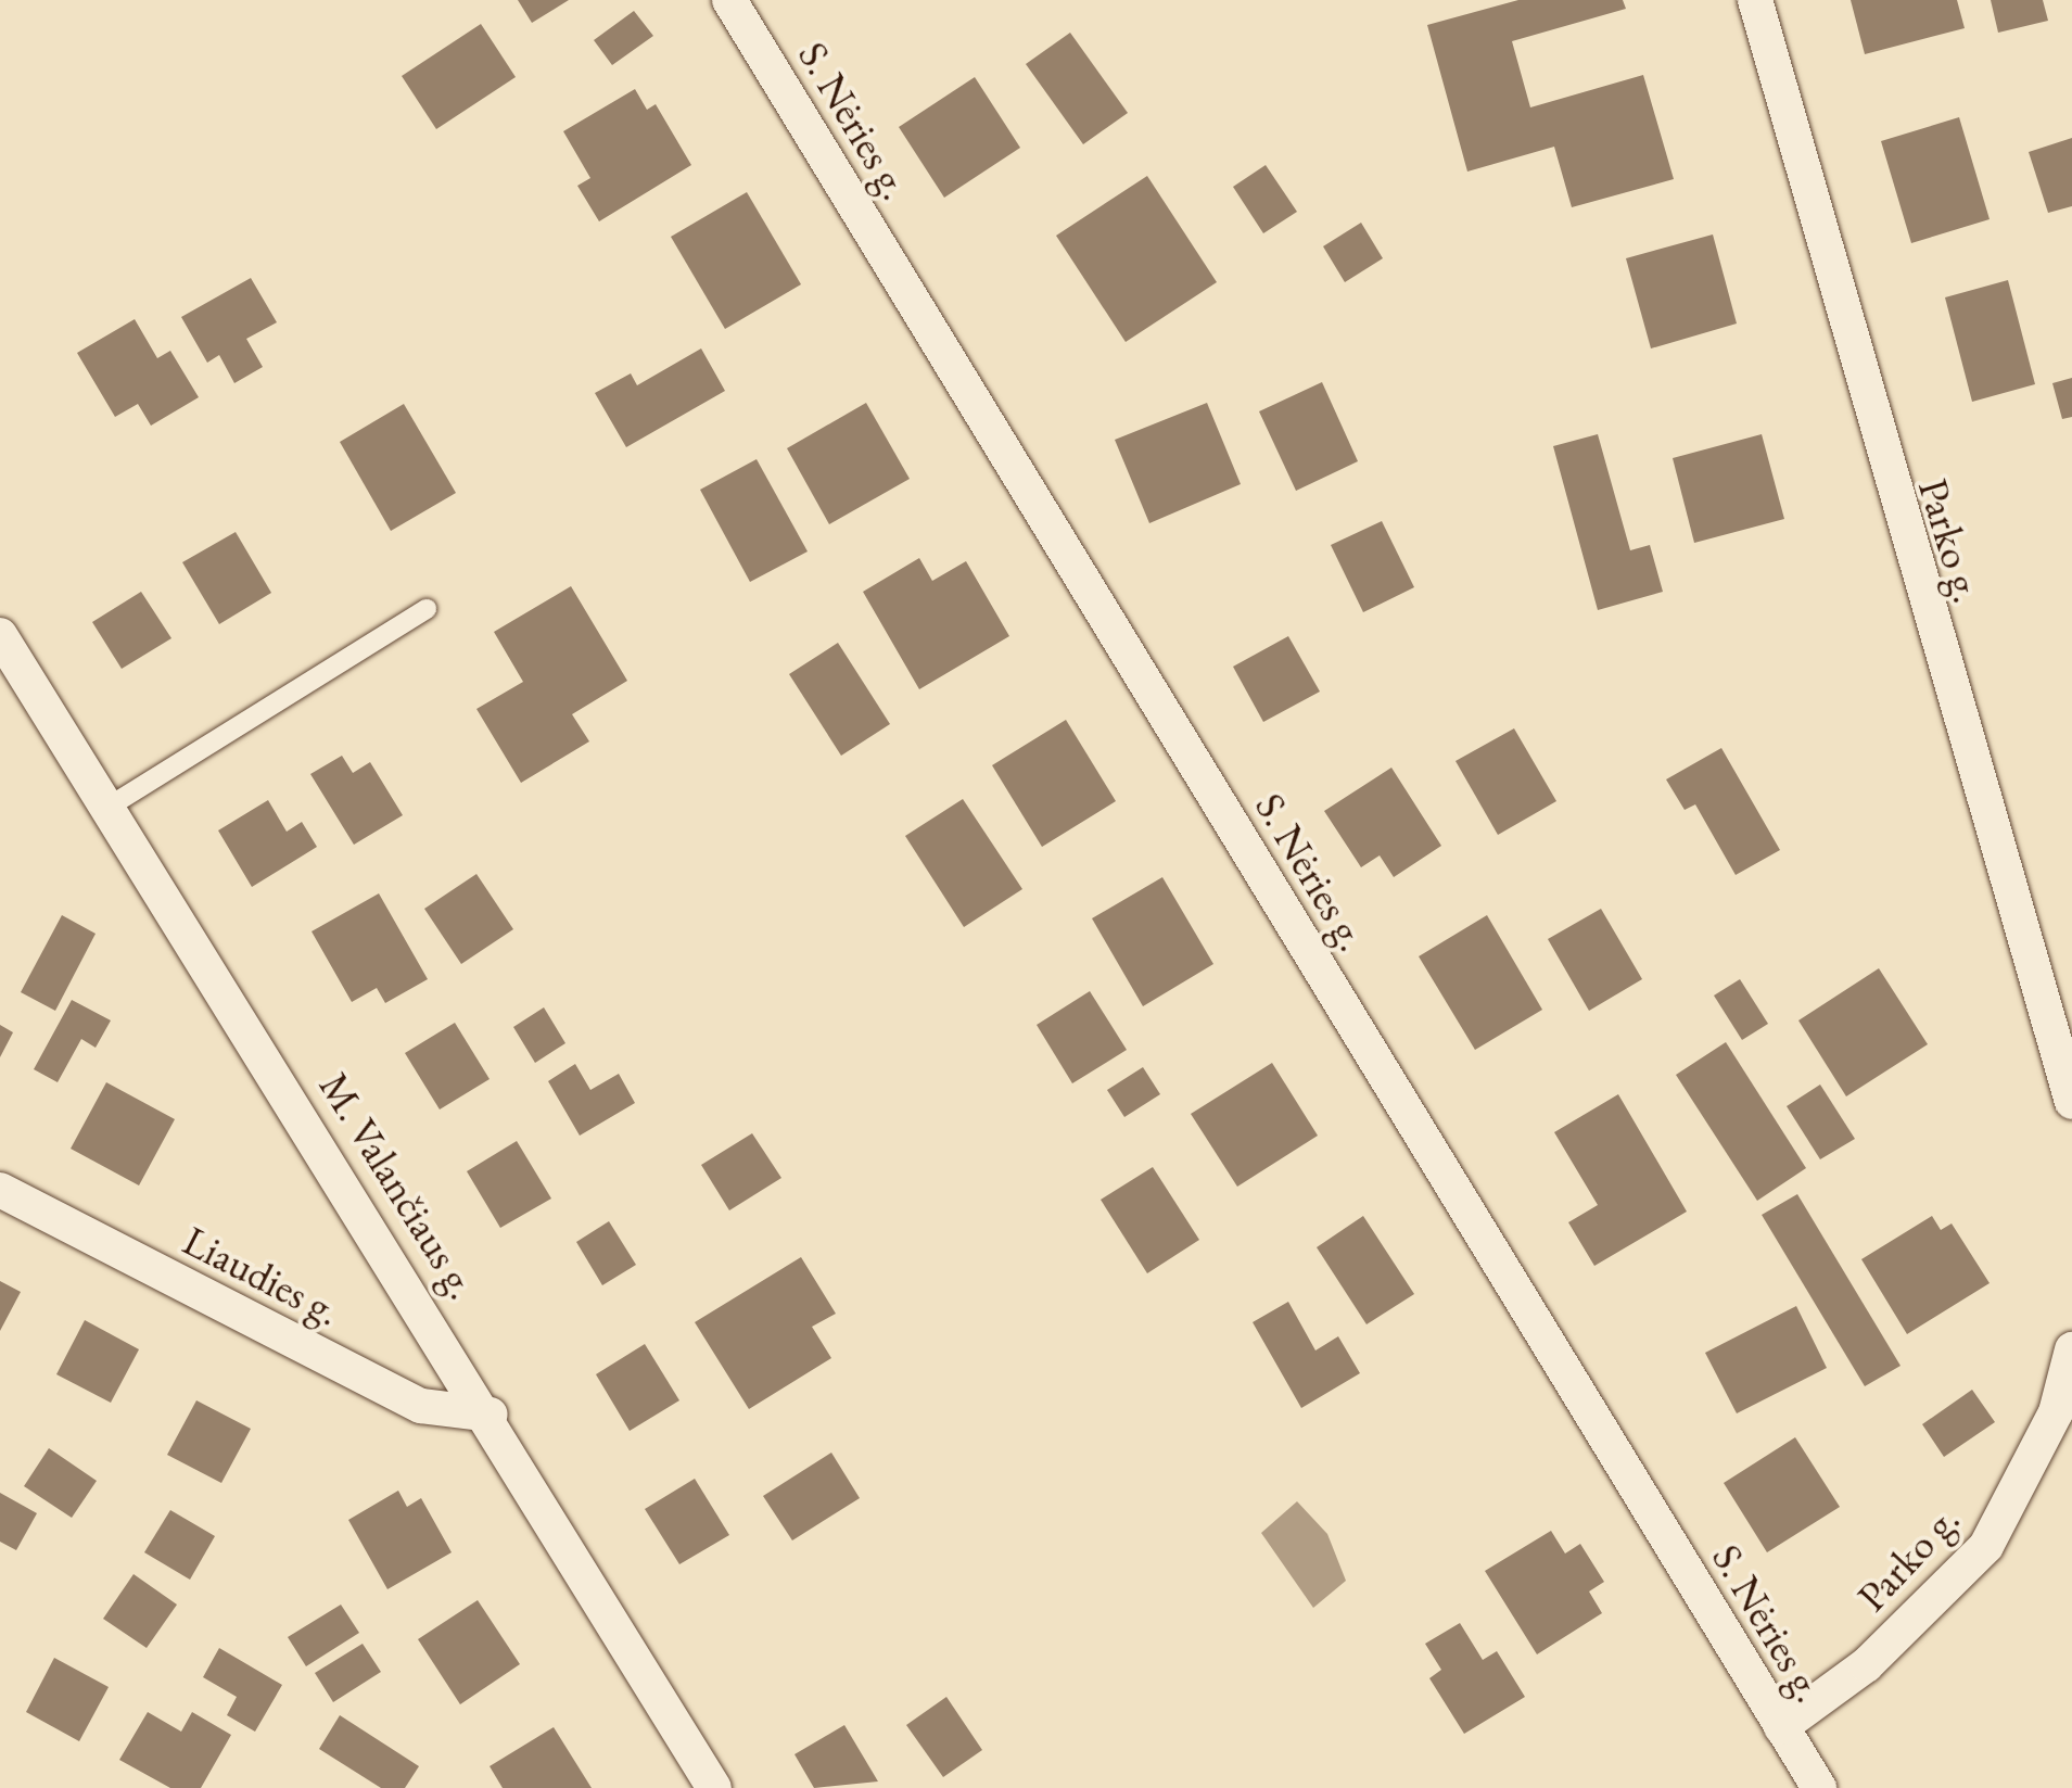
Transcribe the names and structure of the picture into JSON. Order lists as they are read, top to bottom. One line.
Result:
{"streets":{"street":["S. Nėries g.","Parko g.","M. Valančiaus g.","Liaudies g."]},"crossings":[["S. Nėries g.","Parko g."],["M. Valančiaus g.","Liaudies g."]]}
